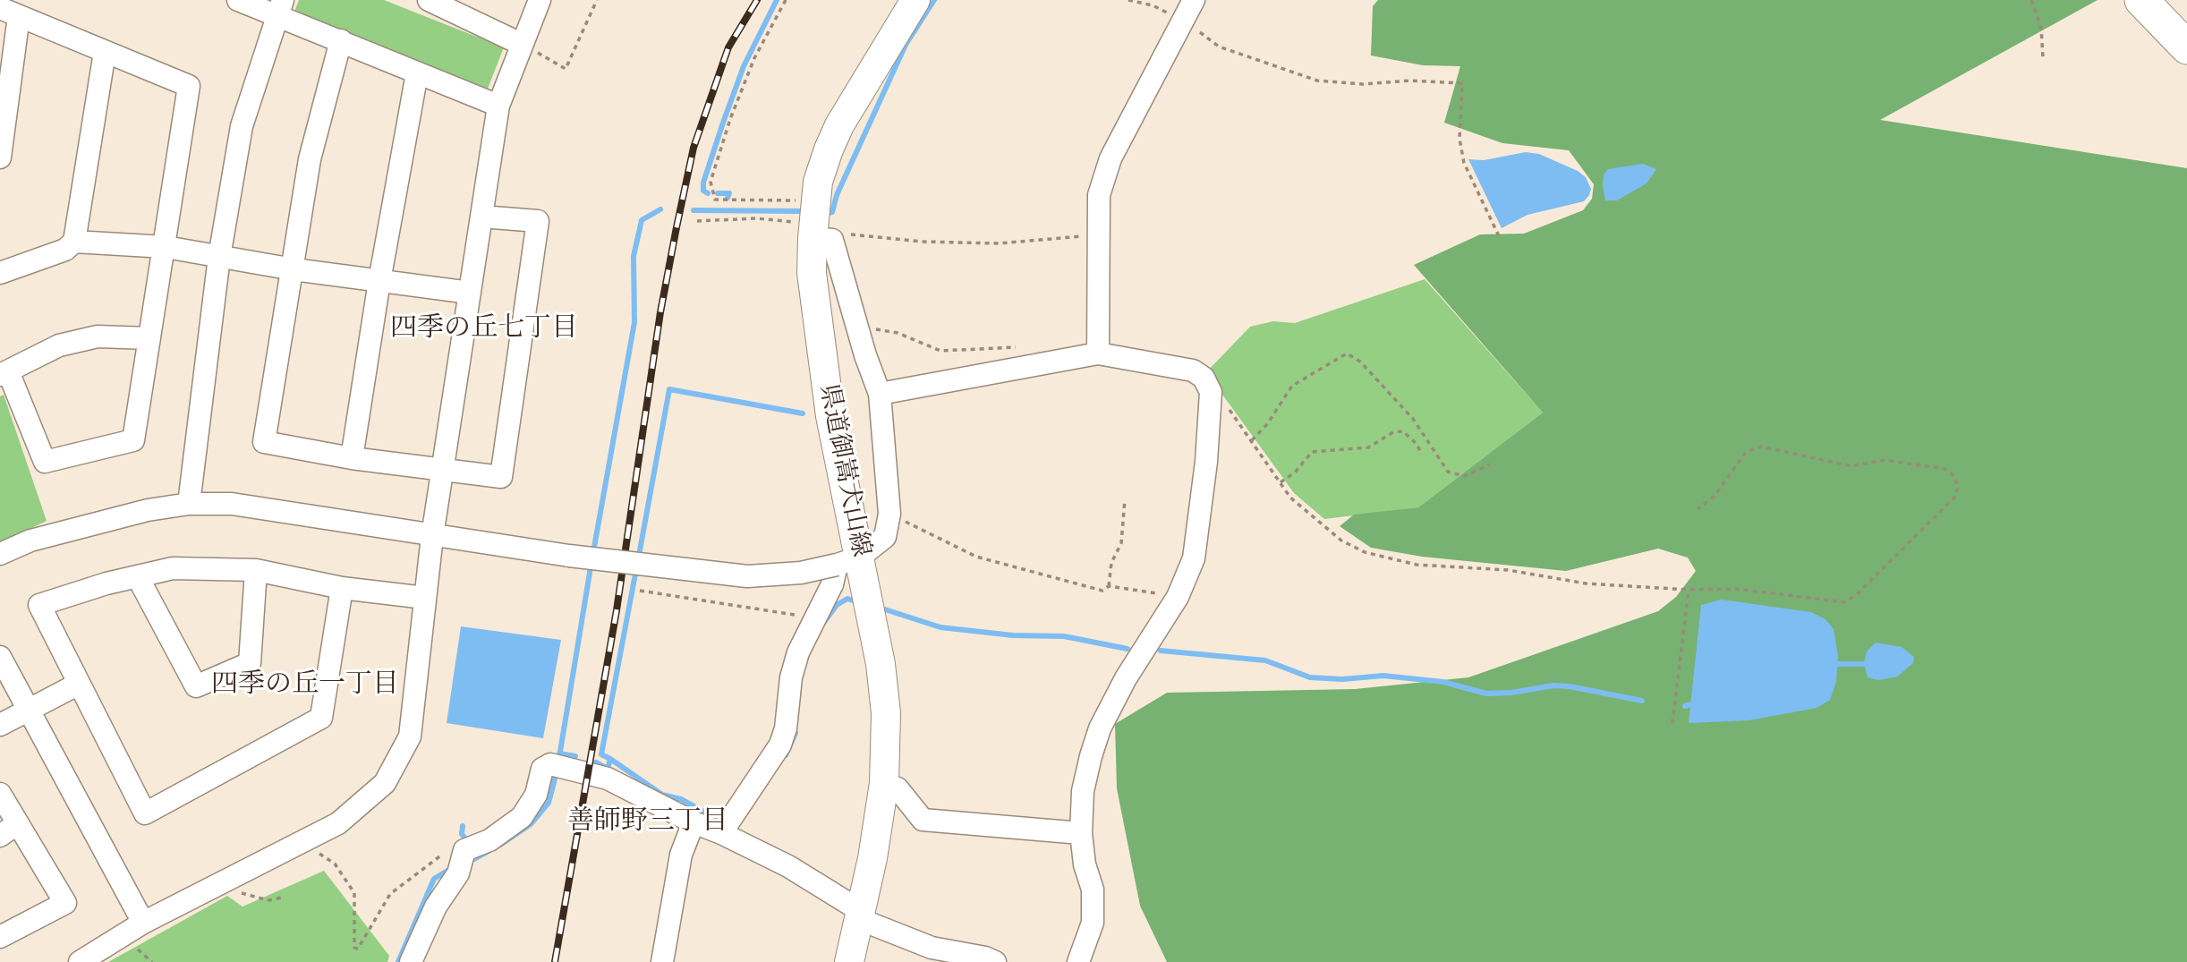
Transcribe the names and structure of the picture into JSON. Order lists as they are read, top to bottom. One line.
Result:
{"streets":{"main road":["県道御嵩犬山線"]},"districts":["四季の丘七丁目","四季の丘一丁目","善師野三丁目"]}
